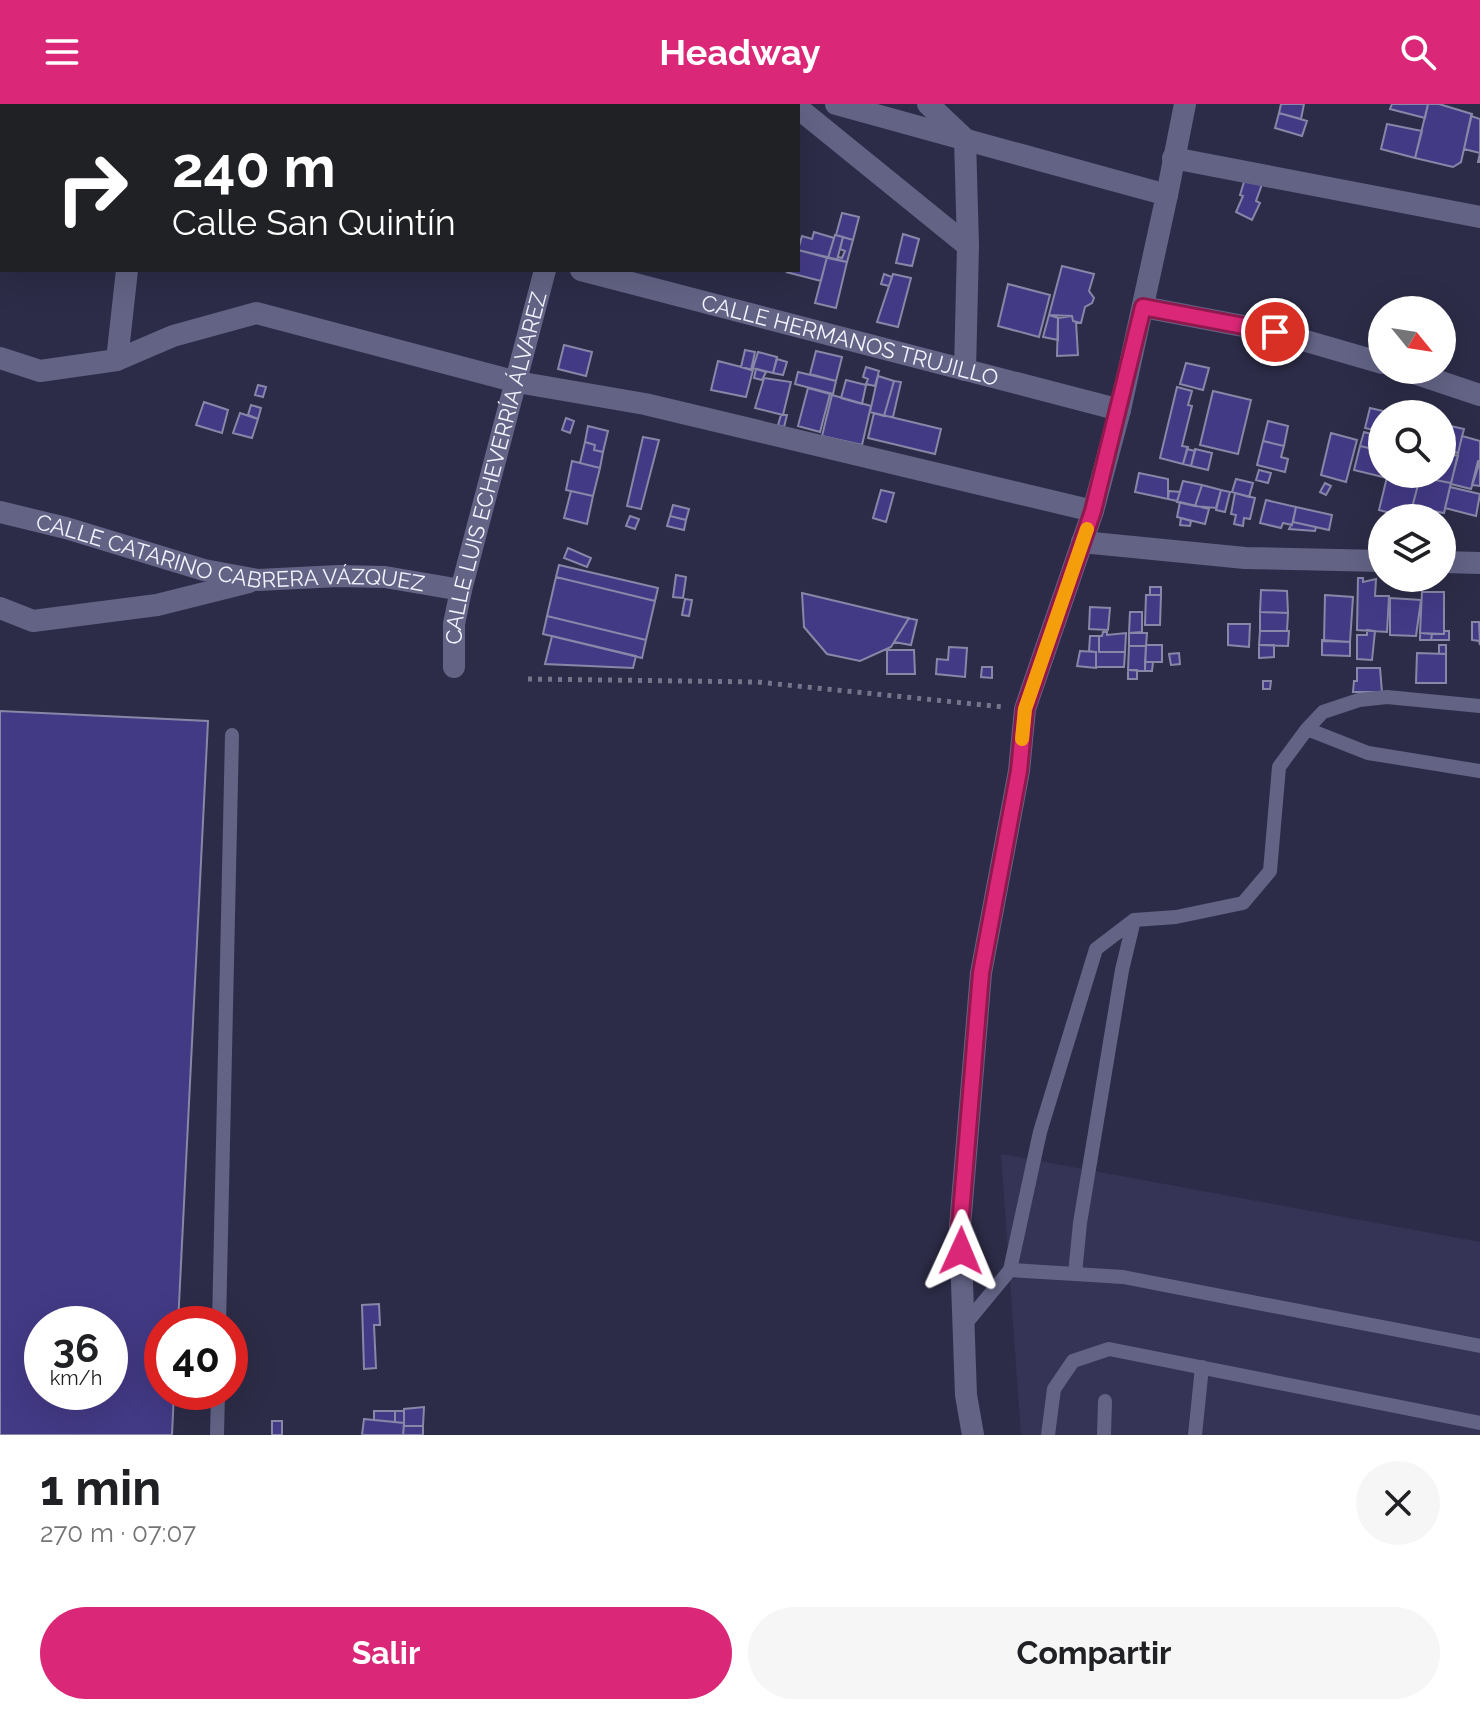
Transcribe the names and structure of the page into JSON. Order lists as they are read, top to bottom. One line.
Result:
{"streets":{"street":["CALLE HERMANOS TRUJILLO","CALLE LUIS ECHEVERRÍA ÁLVAREZ","CALLE CATARINO CABRERA VÁZQUEZ"]},"crossings":[["CALLE LUIS ECHEVERRÍA ÁLVAREZ","CALLE CATARINO CABRERA VÁZQUEZ"]],"north":"bottom right","page":{"header":"Headway","turn":["240 m","Calle San Quintín"],"speed":"36 km/h","limit":"40","heading":["1 min","270 m · 07:07"],"buttons":["Salir","Compartir"]}}
